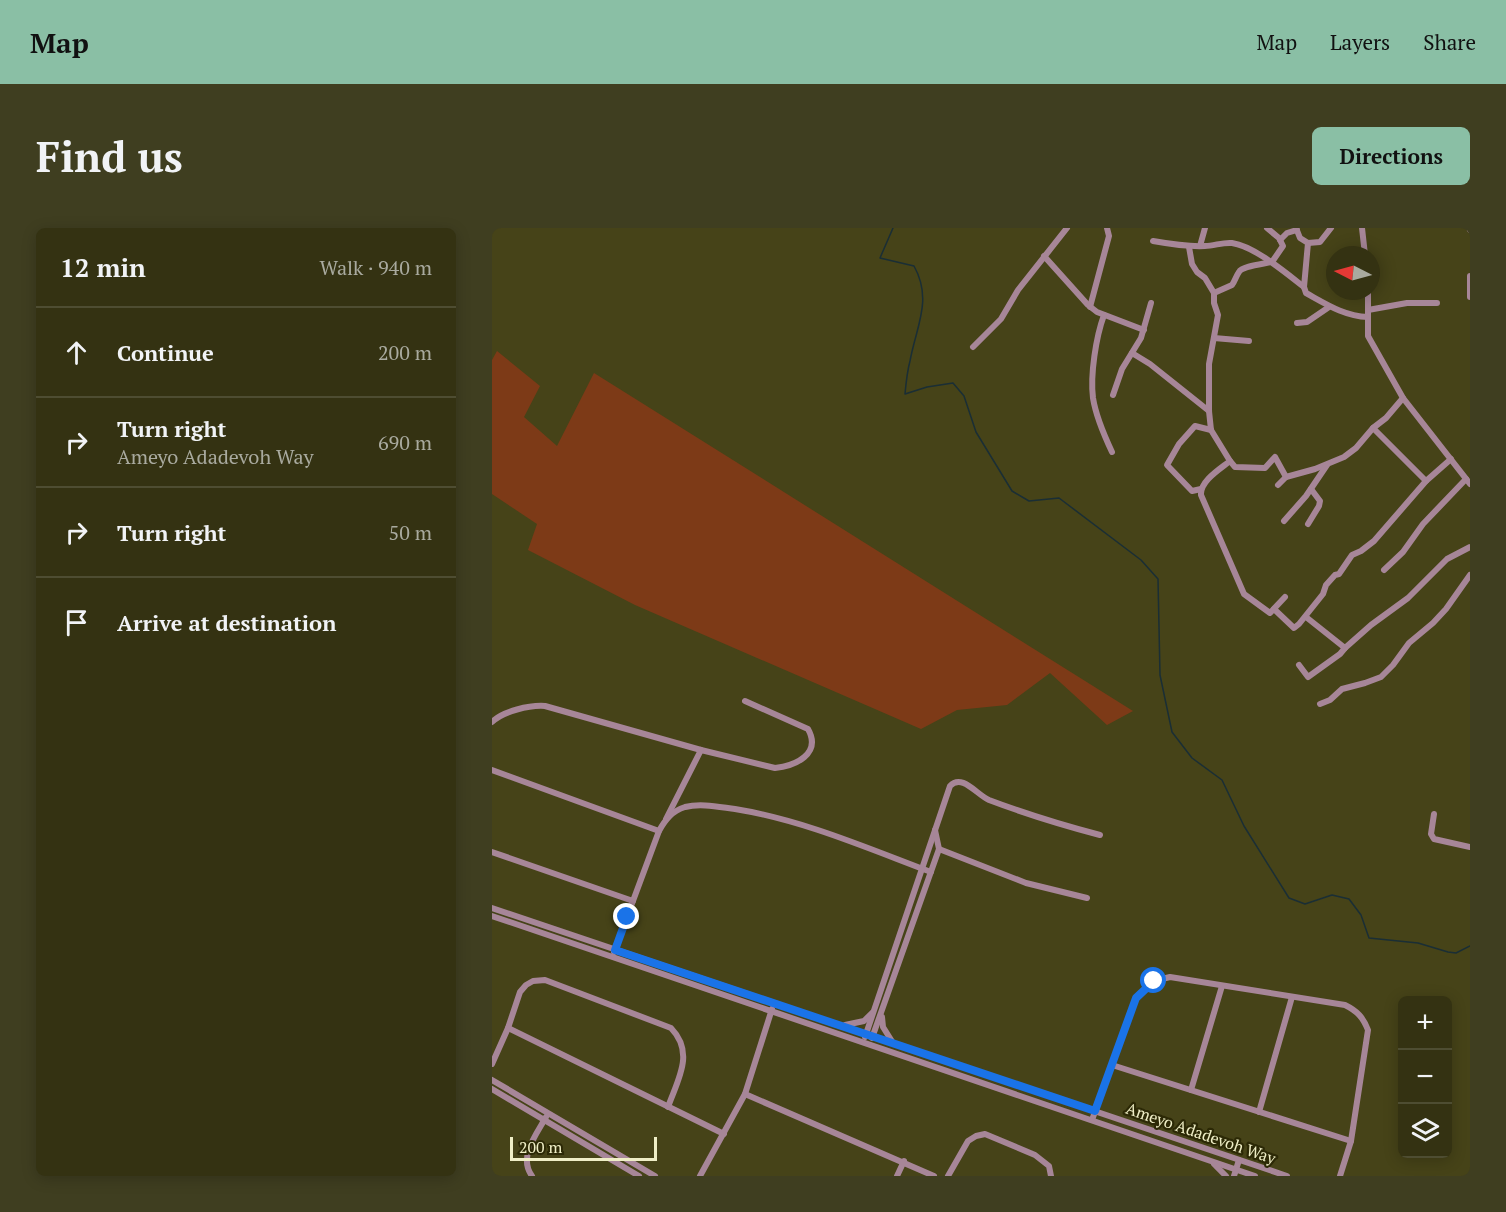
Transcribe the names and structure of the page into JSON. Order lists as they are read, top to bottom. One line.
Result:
{"streets":{"street":["Ameyo Adadevoh Way"]},"scale_bar":"200 m","north":"left","page":{"header":"Map","nav":["Map","Layers","Share"],"buttons":"Directions","title":"Find us","heading":["12 min","Walk · 940 m"],"list":[["Continue","200 m"],["Turn right","Ameyo Adadevoh Way","690 m"],["Turn right","50 m"],"Arrive at destination"],"map_buttons":["+","−"],"scale":"200 m"}}
